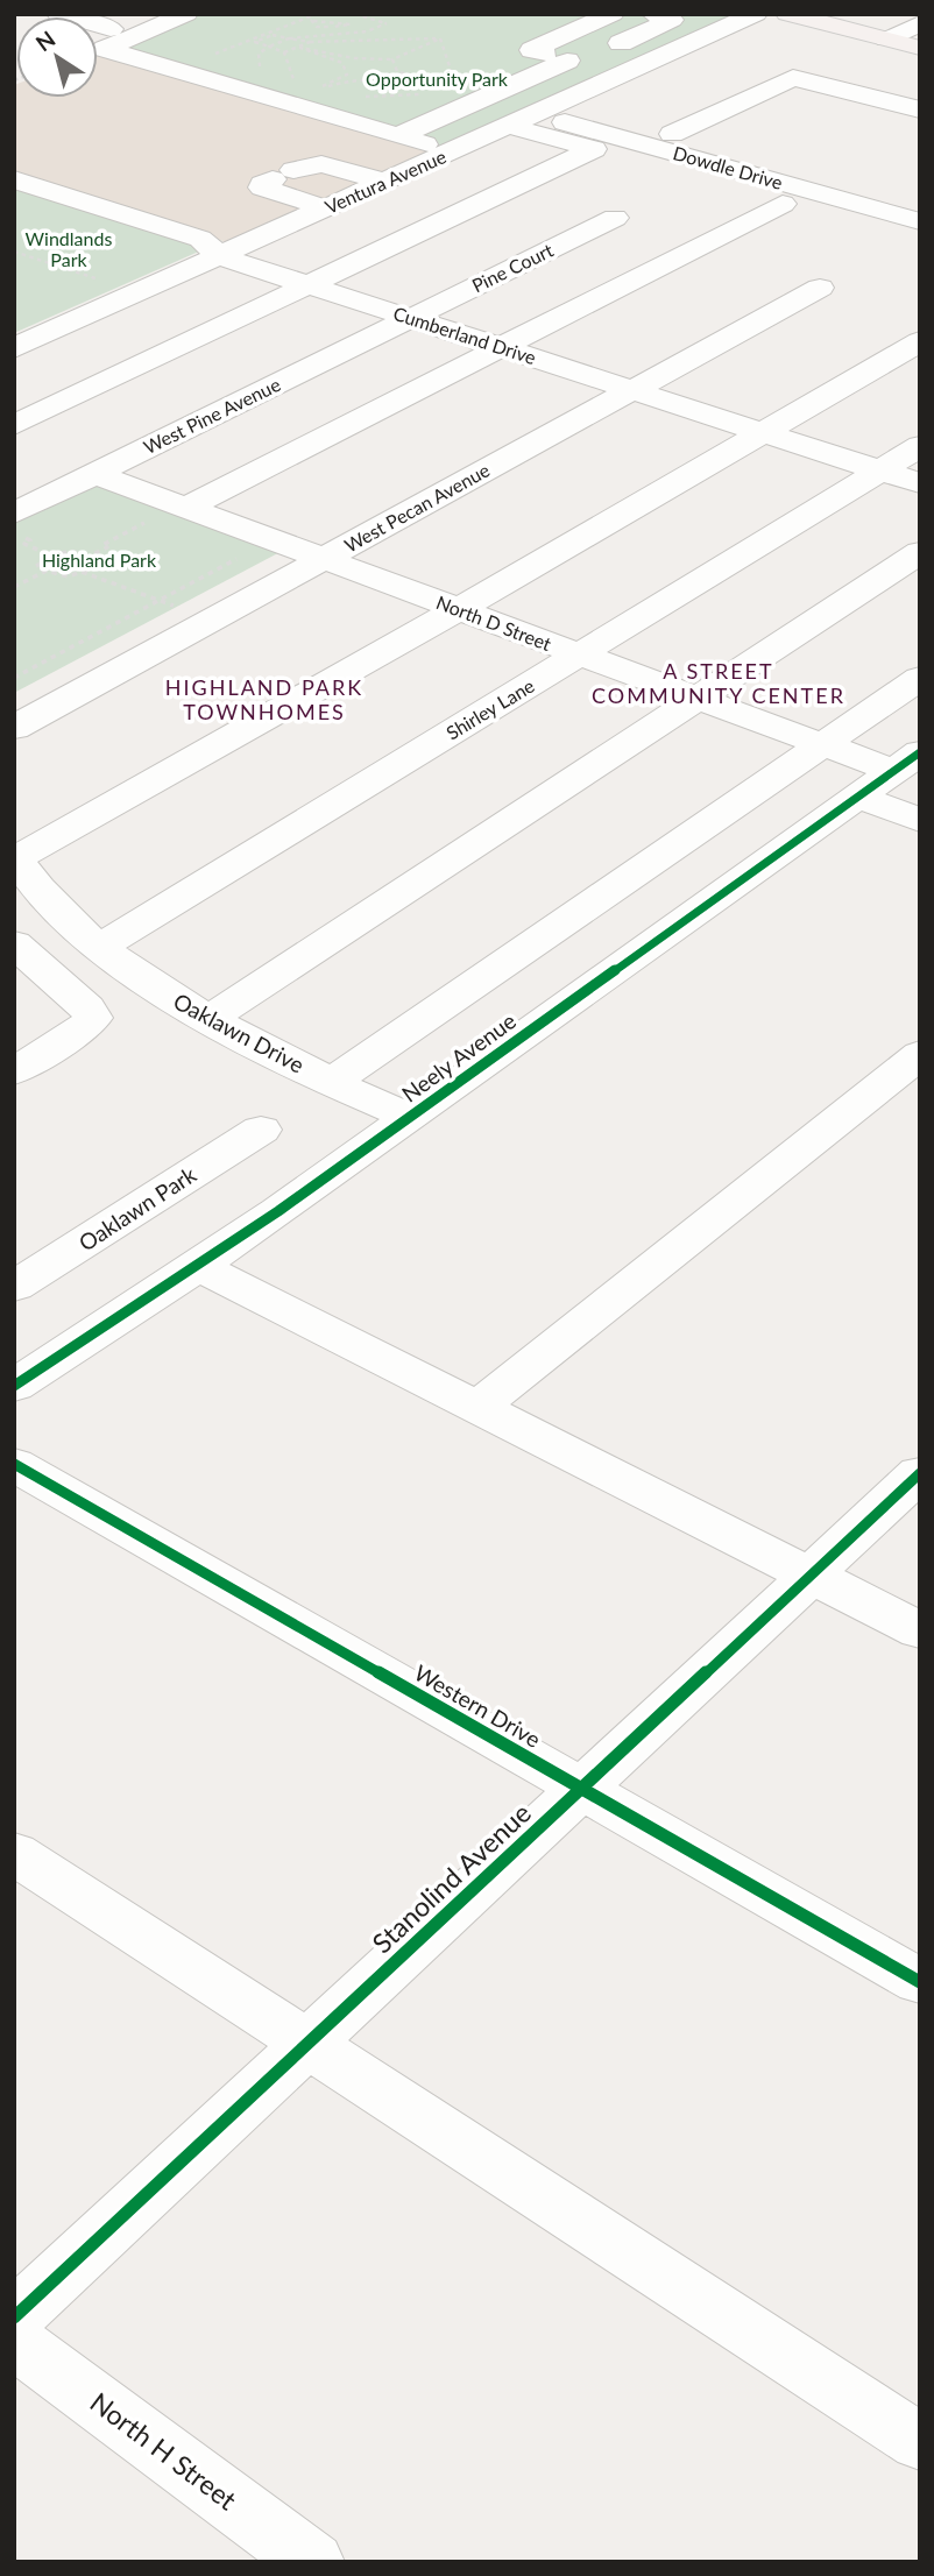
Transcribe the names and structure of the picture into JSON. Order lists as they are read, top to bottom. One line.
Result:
{"streets":{"street":["Dowdle Drive","Ventura Avenue","Pine Court","Cumberland Drive","West Pine Avenue","West Pecan Avenue","North D Street","Shirley Lane","Oaklawn Drive","Neely Avenue","Oaklawn Park","Western Drive","Stanolind Avenue","North H Street"]},"crossings":[["Dowdle Drive","Ventura Avenue"],["Ventura Avenue","Cumberland Drive"],["Pine Court","Cumberland Drive"],["Pine Court","West Pine Avenue"],["Cumberland Drive","West Pine Avenue"],["Cumberland Drive","West Pecan Avenue"],["Cumberland Drive","Shirley Lane"],["West Pine Avenue","North D Street"],["West Pecan Avenue","North D Street"],["North D Street","Shirley Lane"],["North D Street","Neely Avenue"],["Shirley Lane","Oaklawn Drive"],["Oaklawn Drive","Neely Avenue"],["Western Drive","Stanolind Avenue"]],"districts":["A STREET COMMUNITY CENTER","HIGHLAND PARK TOWNHOMES"],"parks":["Opportunity Park","Windlands Park","Highland Park"],"north":"top left"}
